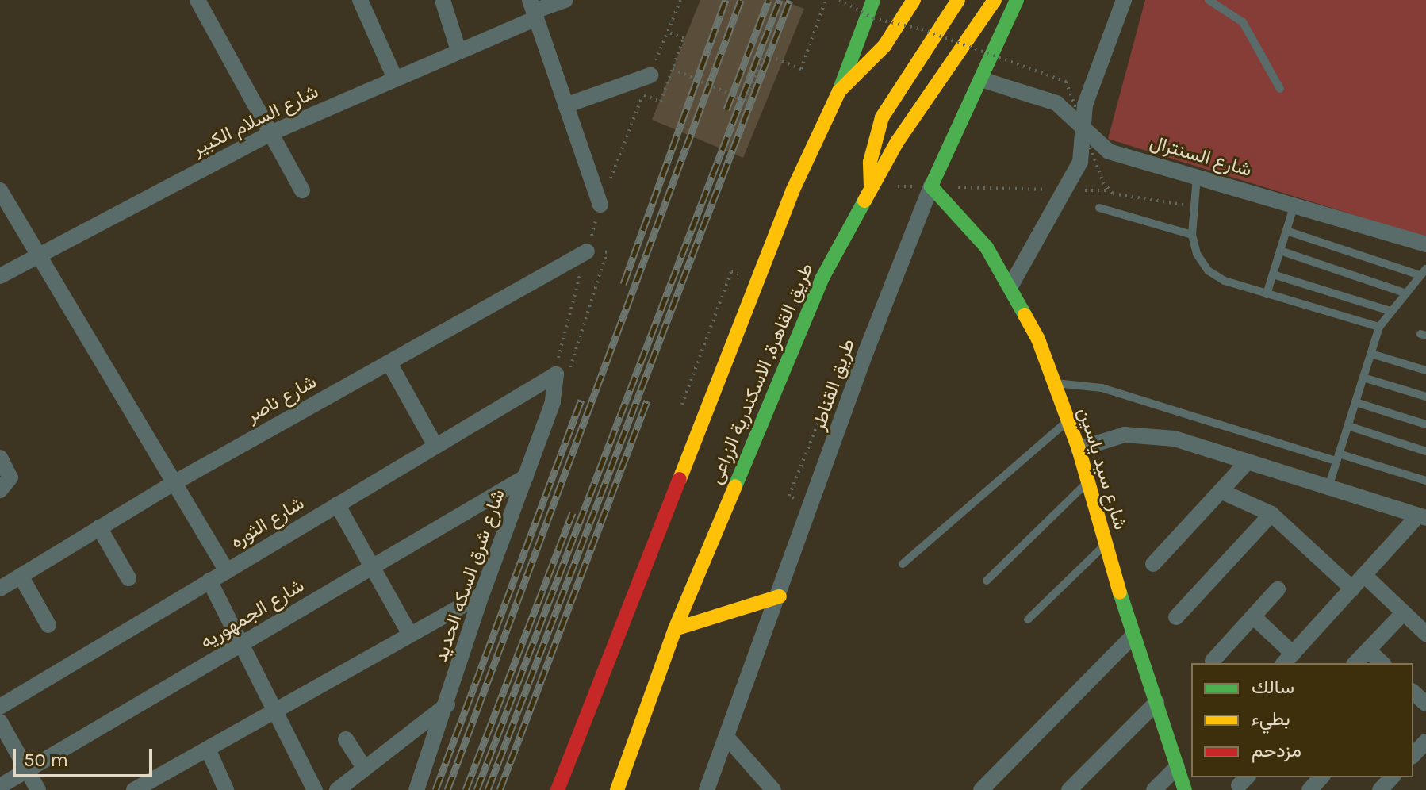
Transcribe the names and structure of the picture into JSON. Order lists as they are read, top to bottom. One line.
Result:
{"streets":{"main road":["طريق القاهرة, الاسكندرية الزراعى","طريق القناطر","شارع سيد ياسين"],"street":["شارع السلام الكبير","شارع السنترال","شارع ناصر","شارع الثوره","شارع شرق السكه الحديد","شارع الجمهوريه"]},"crossings":[["شارع السنترال","طريق القناطر"],["طريق القناطر","شارع سيد ياسين"],["شارع الثوره","شارع شرق السكه الحديد"],["شارع شرق السكه الحديد","شارع الجمهوريه"]],"legend":["سالك","بطيء","مزدحم"],"scale_bar":"50 m"}
